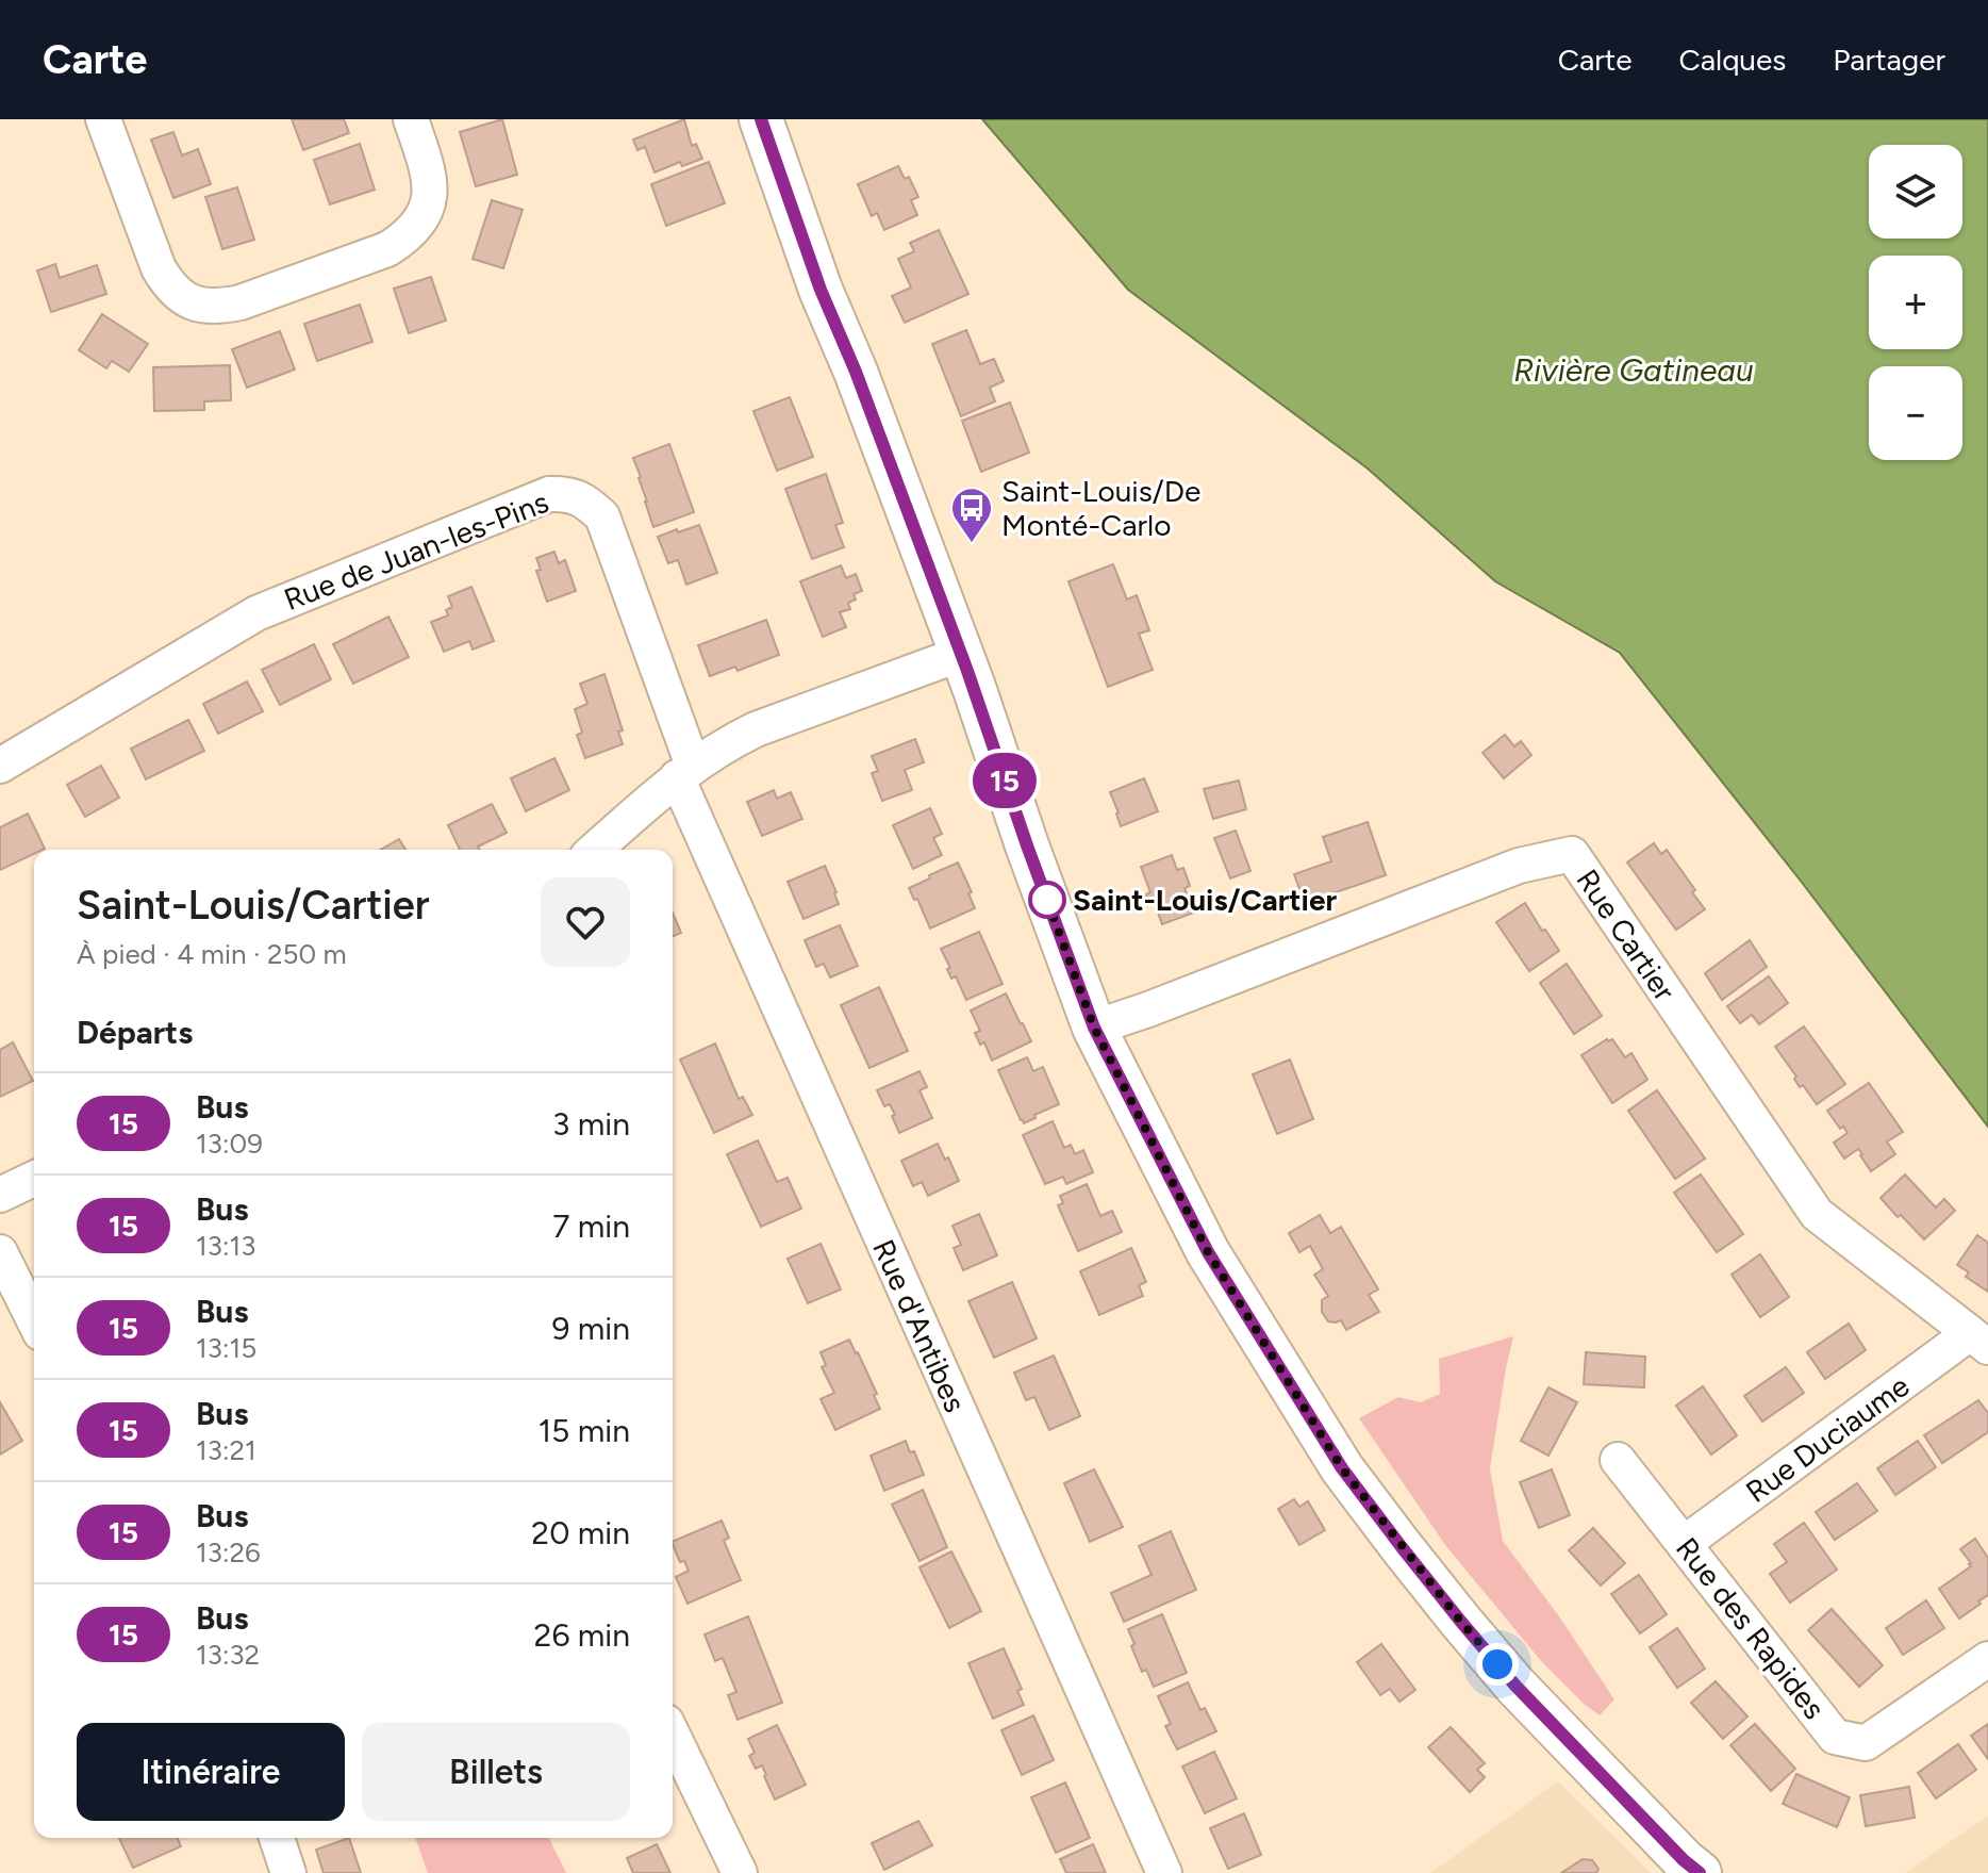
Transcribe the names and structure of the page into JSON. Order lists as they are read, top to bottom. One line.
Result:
{"streets":{"street":["Rue de Juan-les-Pins","Rue Cartier","Rue d'Antibes","Rue Duciaume","Rue des Rapides"]},"crossings":[["Rue de Juan-les-Pins","Rue d'Antibes"],["Rue Cartier","Rue Duciaume"],["Rue Duciaume","Rue des Rapides"]],"water":["Rivière Gatineau"],"places":{"bus stop":["Saint-Louis/De Monté-Carlo"],"other":["Saint-Louis/Cartier"]},"lines":["bus line 15"],"page":{"header":"Carte","nav":["Carte","Calques","Partager"],"on_map":"15","map_buttons":["+","−"],"heading":[["Saint-Louis/Cartier","À pied · 4 min · 250 m"],"Départs"],"list":[{"mark":"15","name":"Bus","note":"13:09","value":"3 min"},{"mark":"15","name":"Bus","note":"13:13","value":"7 min"},{"mark":"15","name":"Bus","note":"13:15","value":"9 min"},{"mark":"15","name":"Bus","note":"13:21","value":"15 min"},{"mark":"15","name":"Bus","note":"13:26","value":"20 min"},{"mark":"15","name":"Bus","note":"13:32","value":"26 min"}],"buttons":["Itinéraire","Billets"]}}
